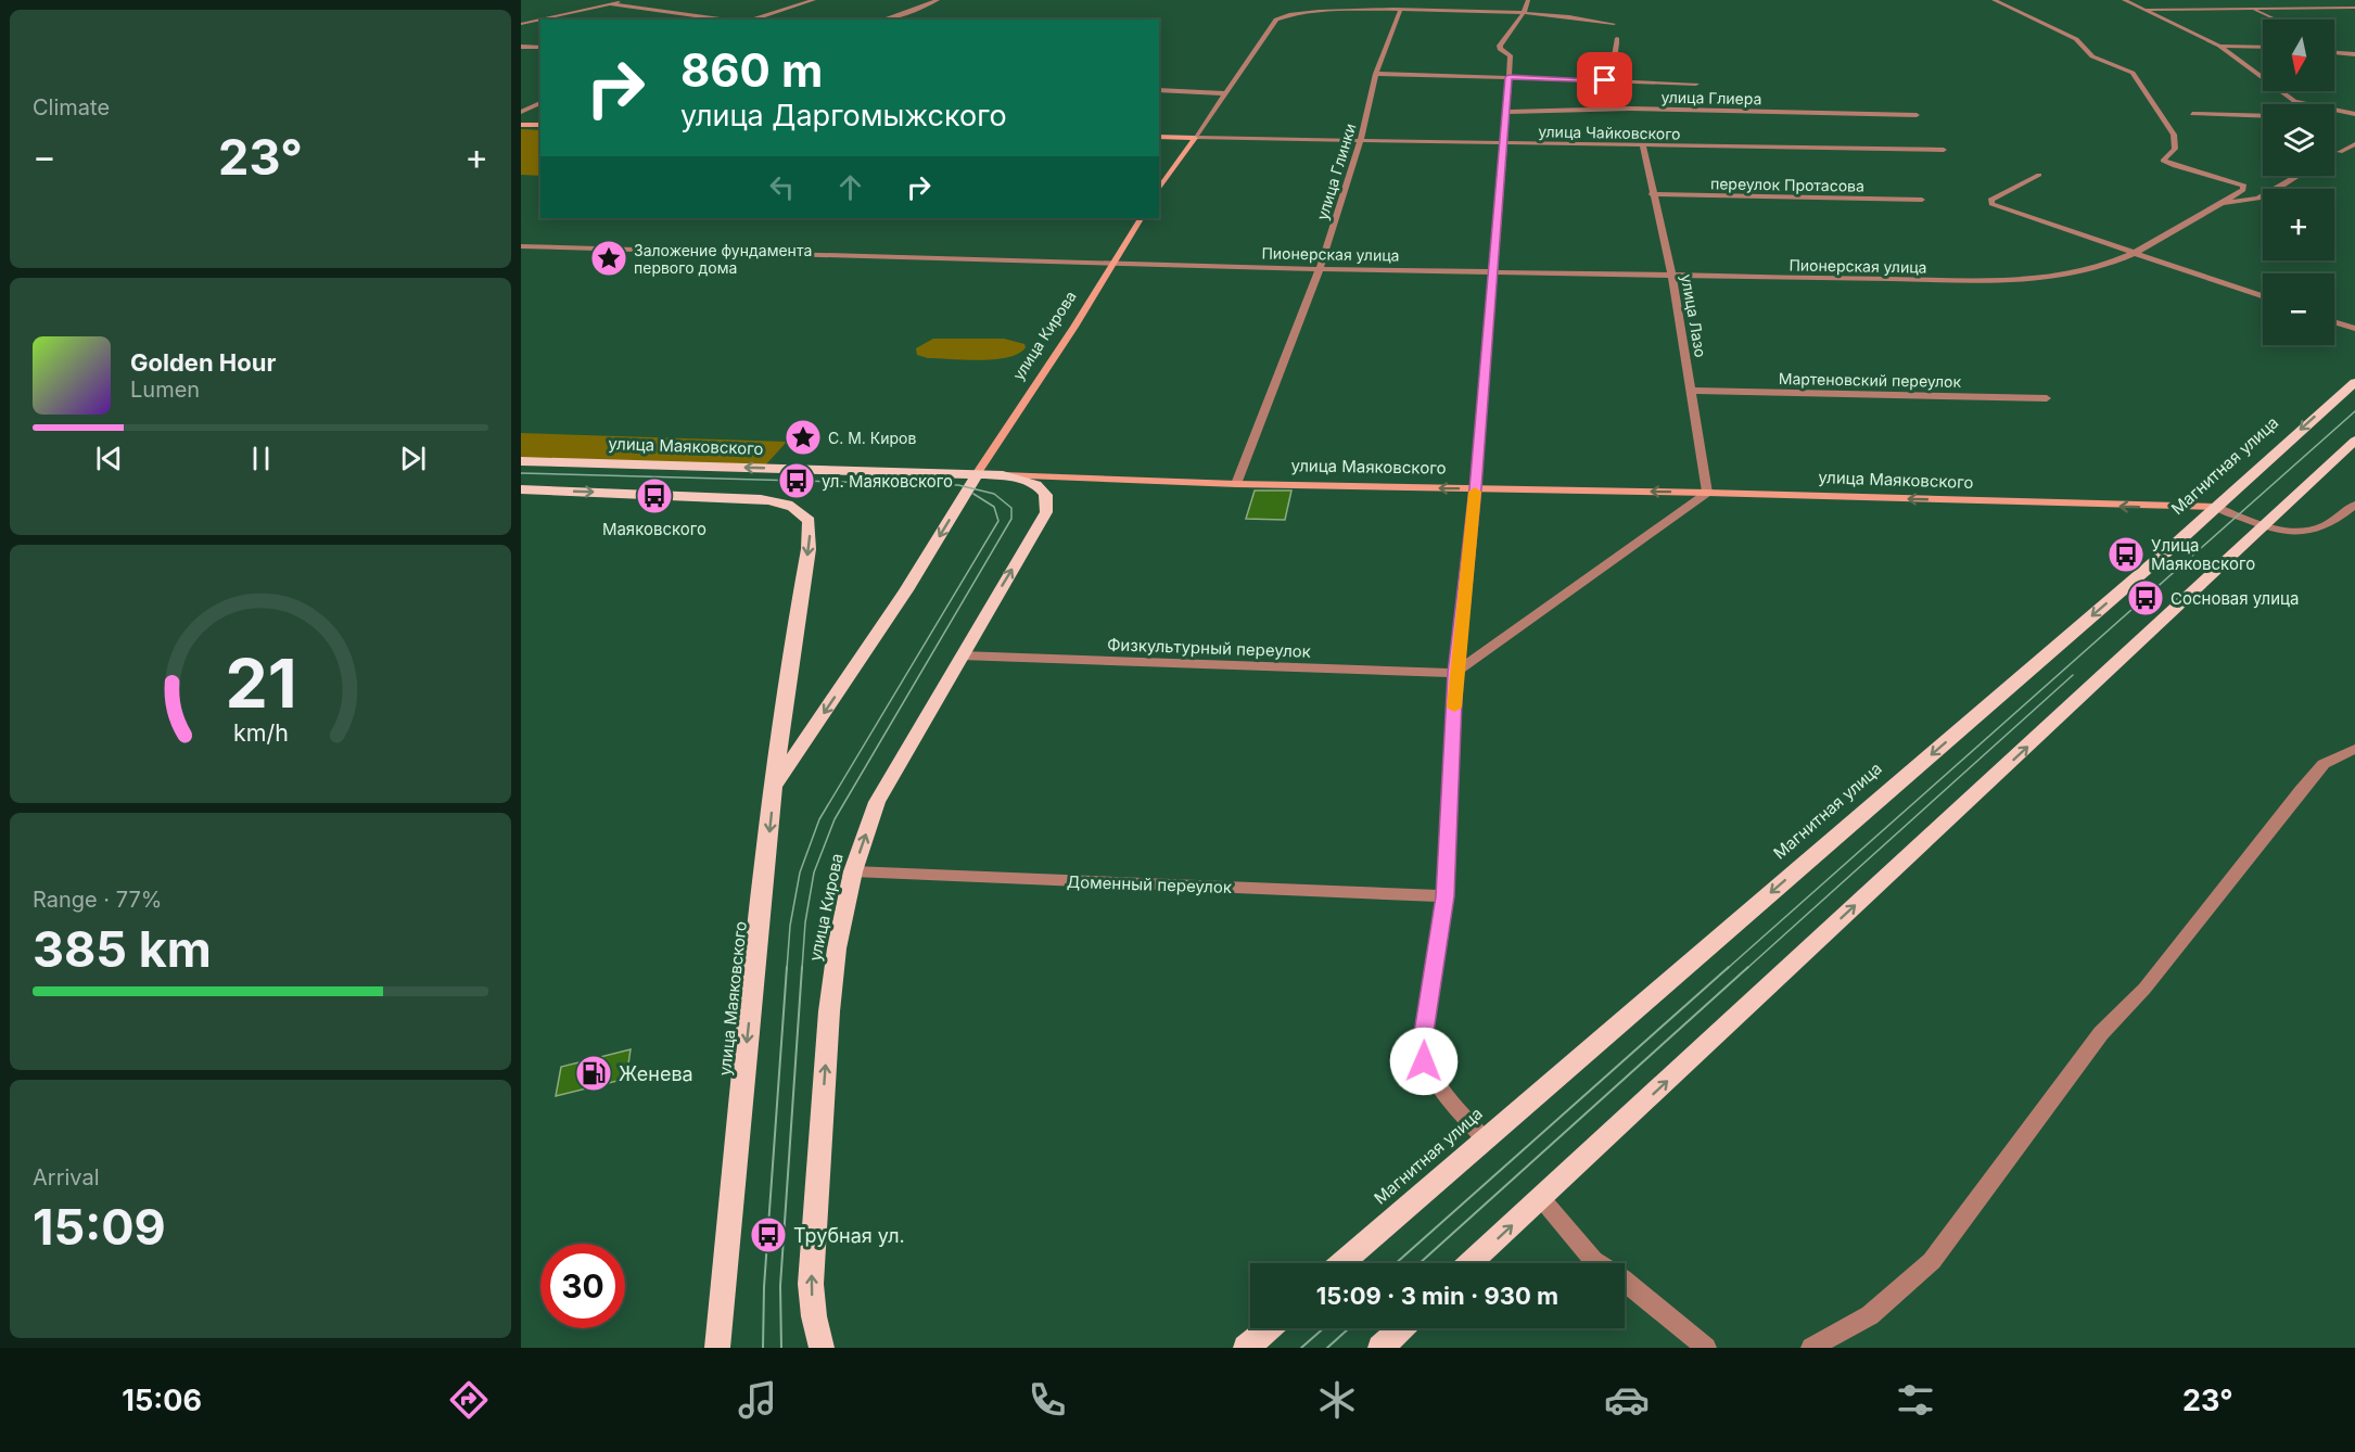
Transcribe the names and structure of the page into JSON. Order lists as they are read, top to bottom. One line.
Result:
{"streets":{"main road":["улица Чайковского","улица Кирова","улица Маяковского","Магнитная улица"],"street":["улица Глиера","улица Глинки","переулок Протасова","Пионерская улица","улица Лазо","Мартеновский переулок","Физкультурный переулок","Доменный переулок"]},"crossings":[["улица Чайковского","улица Глинки"],["улица Чайковского","улица Лазо"],["улица Глинки","Пионерская улица"],["улица Глинки","улица Маяковского"],["переулок Протасова","улица Лазо"],["Пионерская улица","улица Лазо"],["Пионерская улица","улица Кирова"],["улица Лазо","Мартеновский переулок"],["улица Лазо","улица Маяковского"],["улица Кирова","улица Маяковского"],["улица Кирова","Физкультурный переулок"],["улица Кирова","Доменный переулок"],["улица Маяковского","Магнитная улица"]],"places":{"place":["Заложение фундамента первого дома","С. М. Киров"],"bus stop":["ул. Маяковского","Маяковского","Улица Маяковского","Сосновая улица","Трубная ул."],"fuel station":["Женева"]},"north":"bottom","page":{"tile":["Climate",["Range · 77%","385 km"],["Arrival","15:09"]],"map_buttons":["+","−"],"turn":["860 m","улица Даргомыжского"],"heat":["−","23°","+"],"song":["Golden Hour","Lumen"],"limit":"30","trip":"15:09 · 3 min · 930 m","tabs":["15:06","23°"],"gauge":["21","km/h"]}}
